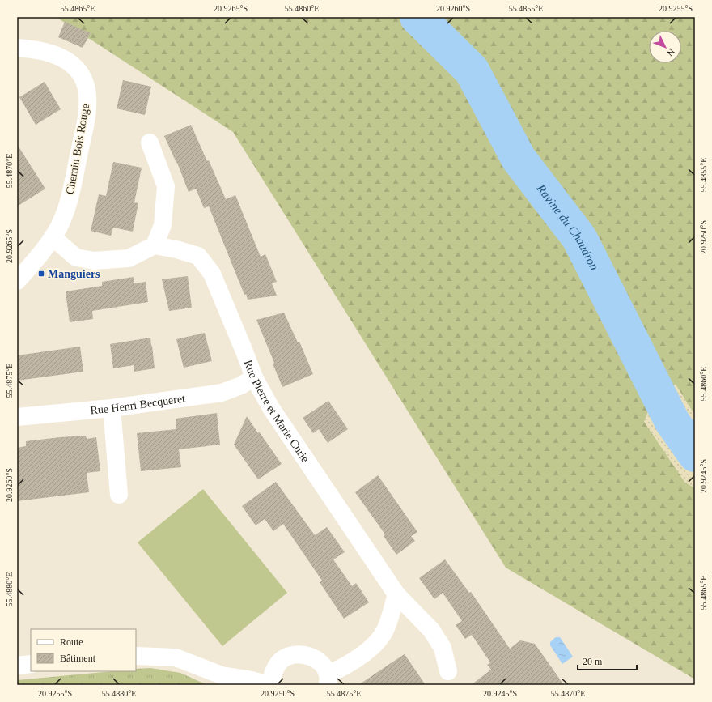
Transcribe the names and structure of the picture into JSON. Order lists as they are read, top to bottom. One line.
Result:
{"streets":{"street":["Chemin Bois Rouge","Rue Henri Becqueret","Rue Pierre et Marie Curie"]},"crossings":[["Rue Henri Becqueret","Rue Pierre et Marie Curie"]],"water":["Ravine du Chaudron"],"places":{"transit":["Manguiers"]},"legend":["Route","Bâtiment"],"scale_bar":"20 m","north":"bottom right","coordinates":["55.4865°E","20.9265°S","55.4860°E","20.9260°S","55.4855°E","20.9255°S","55.4870°E","20.9250°S","55.4875°E","20.9245°S","55.4880°E"]}
